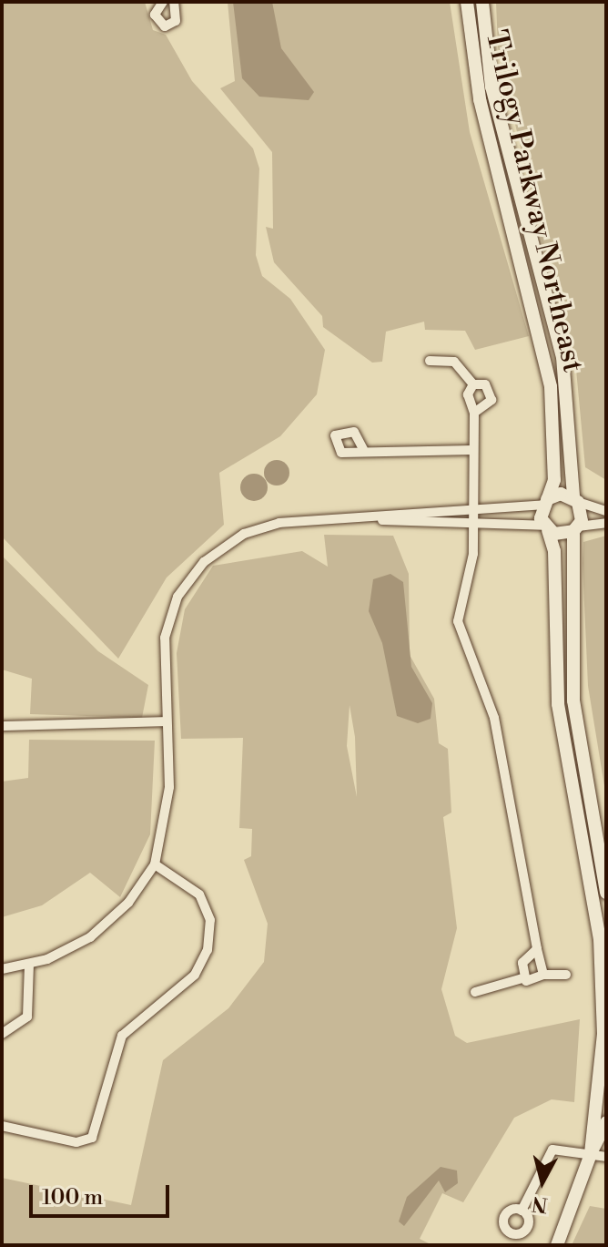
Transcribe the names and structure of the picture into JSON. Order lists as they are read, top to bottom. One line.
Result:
{"streets":{"street":["Trilogy Parkway Northeast"]},"scale_bar":"100 m","north":"bottom"}
